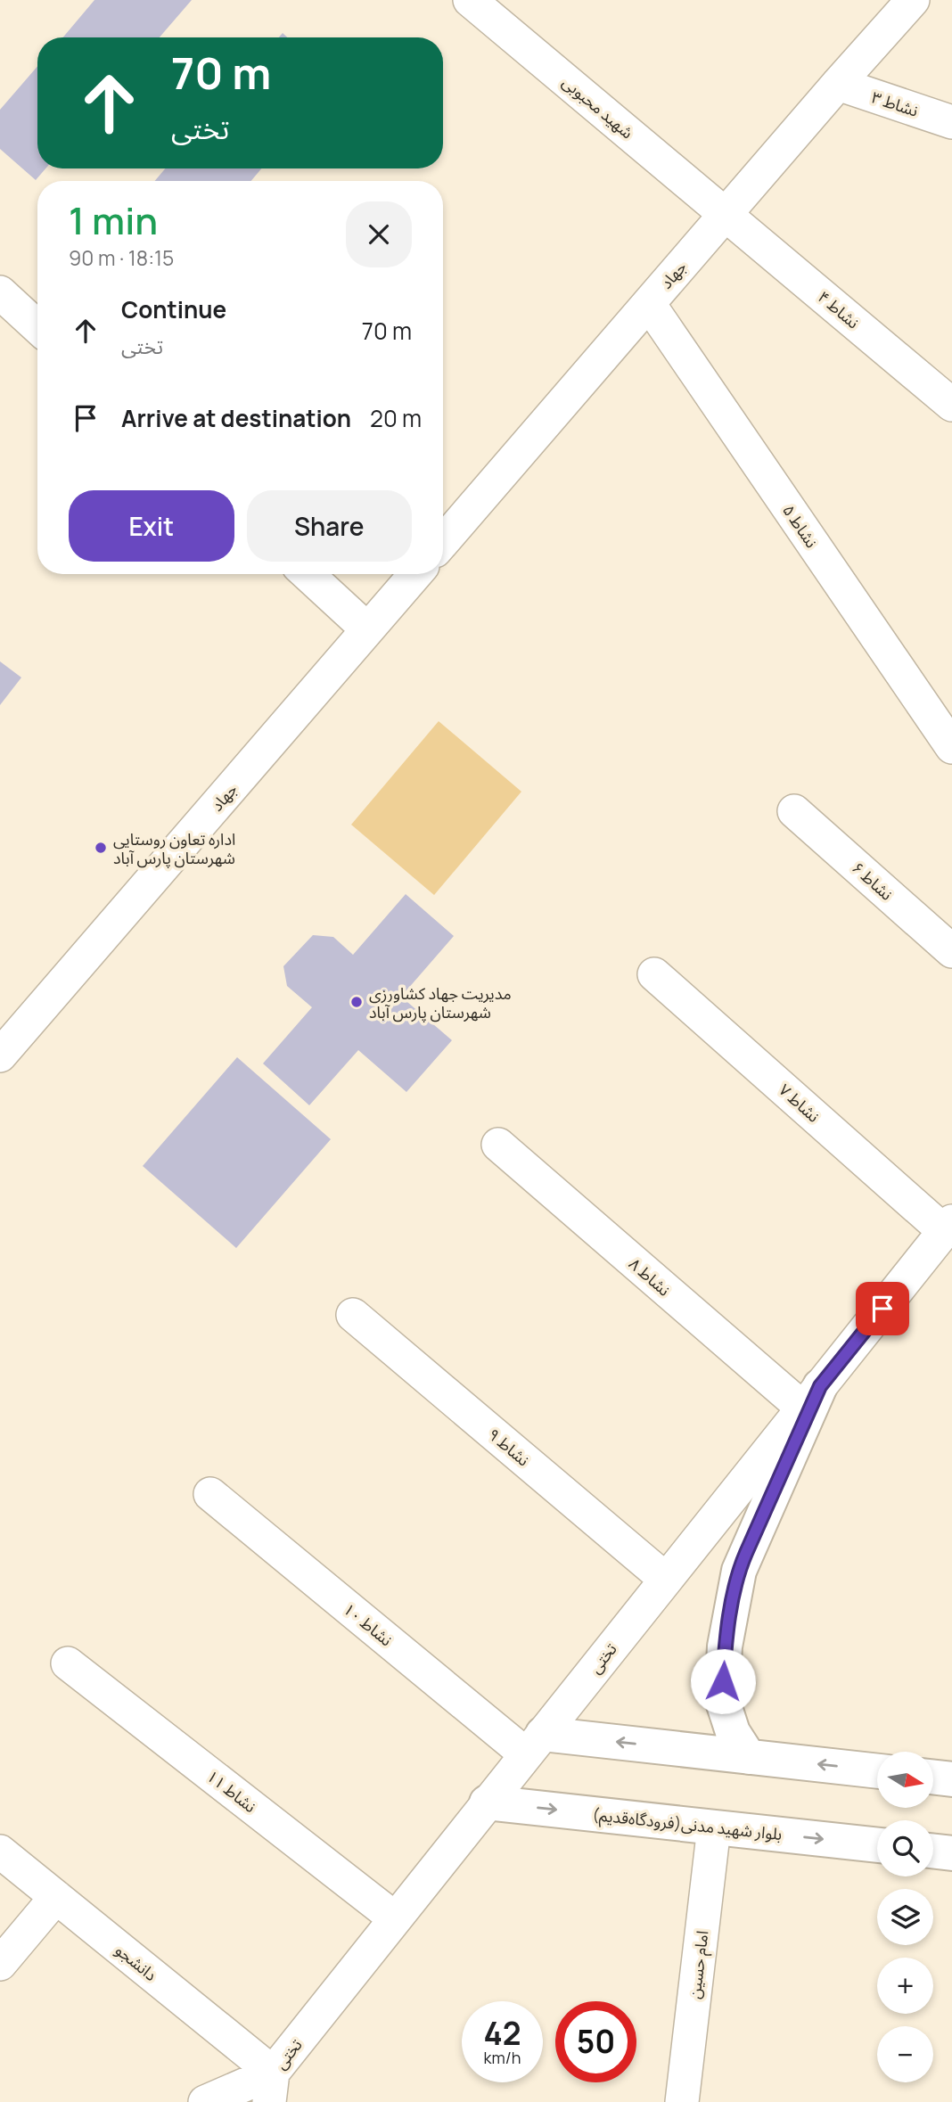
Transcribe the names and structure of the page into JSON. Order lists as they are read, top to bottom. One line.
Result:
{"streets":{"main road":["بلوار شهید مدنی(فرودگاه‌قدیم)"],"street":["نشاط ۳","شهید محبوبی","جهاد","نشاط ۴","نشاط ۵","نشاط ۶","نشاط ۷","نشاط ۸","نشاط ۹","نشاط ۱۰","تختی","نشاط ۱۱","دانشجو","امام حسین"]},"crossings":[["نشاط ۳","جهاد"],["شهید محبوبی","جهاد"],["شهید محبوبی","نشاط ۴"],["جهاد","نشاط ۴"],["جهاد","نشاط ۵"],["نشاط ۷","تختی"],["نشاط ۸","تختی"],["نشاط ۹","تختی"],["نشاط ۱۰","تختی"],["تختی","نشاط ۱۱"],["تختی","بلوار شهید مدنی(فرودگاه‌قدیم)"],["تختی","دانشجو"],["بلوار شهید مدنی(فرودگاه‌قدیم)","امام حسین"]],"places":["اداره تعاون روستایی شهرستان پارس آباد","مدیریت جهاد کشاورزی شهرستان پارس آباد"],"north":"right","page":{"turn":["70 m","تختی"],"heading":["1 min","90 m · 18:15"],"list":[{"name":"Continue","note":"تختی","value":"70 m"},{"name":"Arrive at destination","value":"20 m"}],"buttons":["Exit","Share"],"map_buttons":["+","−"],"speed":"42 km/h","limit":"50"}}
